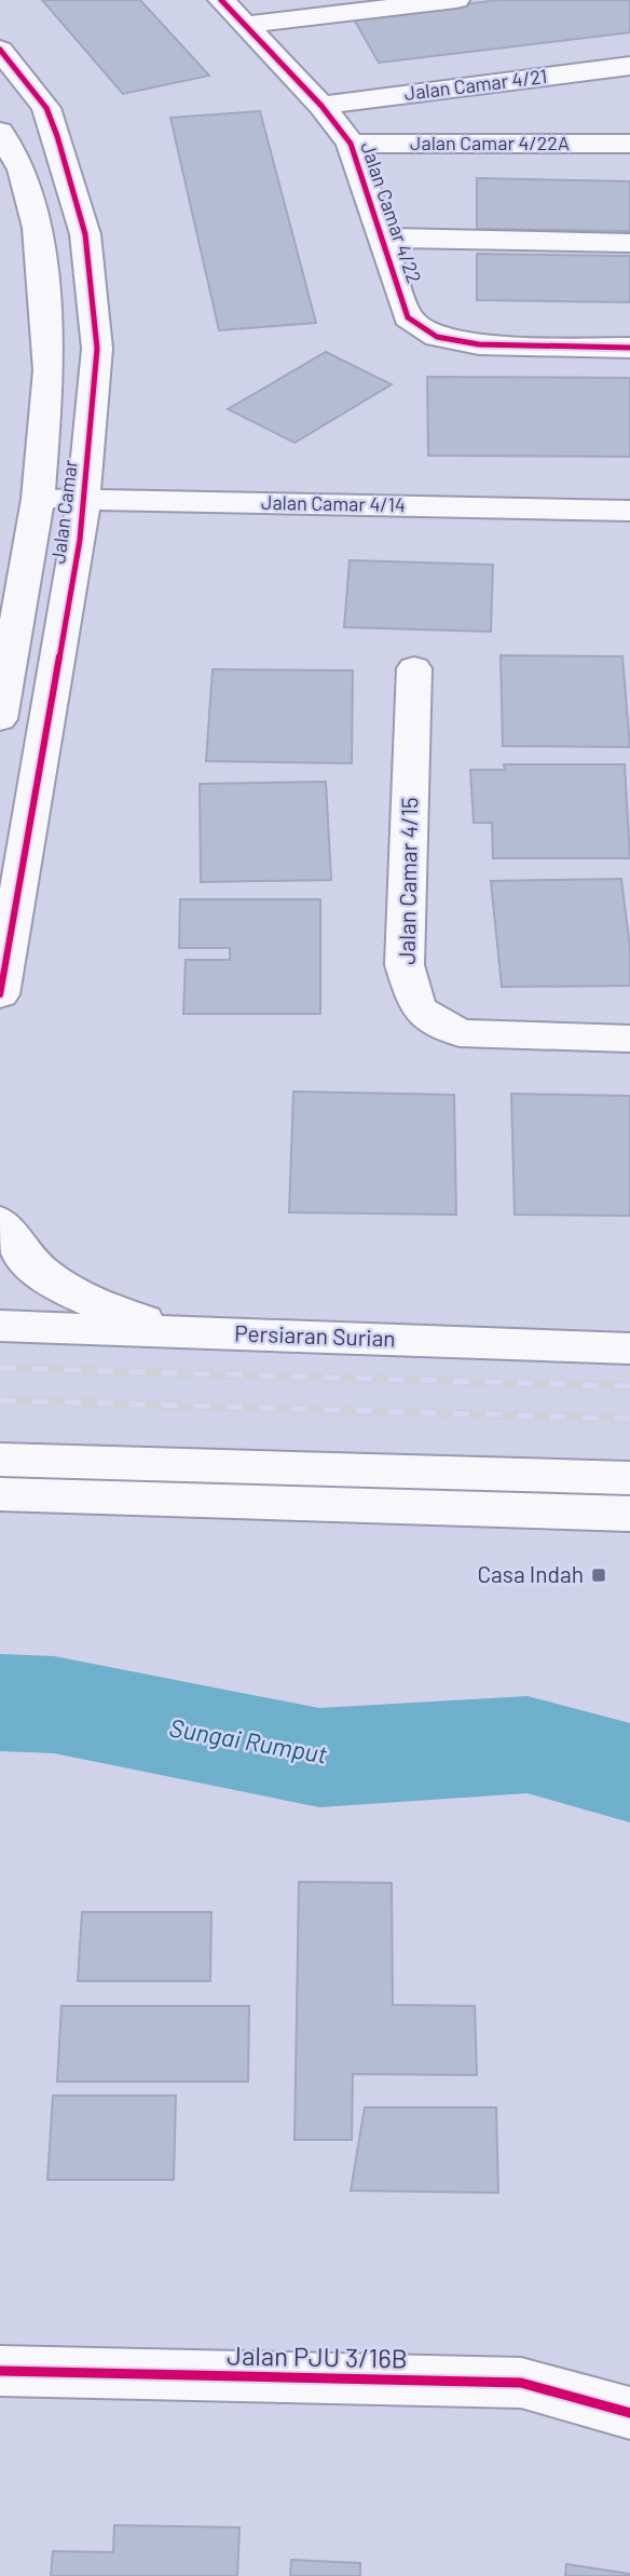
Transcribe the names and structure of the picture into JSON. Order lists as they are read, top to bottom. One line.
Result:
{"streets":{"street":["Jalan Camar 4/21","Jalan Camar 4/22A","Jalan Camar 4/22","Jalan Camar 4/14","Jalan Camar","Jalan Camar 4/15","Persiaran Surian","Jalan PJU 3/16B"]},"crossings":[["Jalan Camar 4/21","Jalan Camar 4/22"],["Jalan Camar 4/22A","Jalan Camar 4/22"],["Jalan Camar 4/14","Jalan Camar"]],"water":["Sungai Rumput"],"places":{"transit":["Casa Indah"]}}
